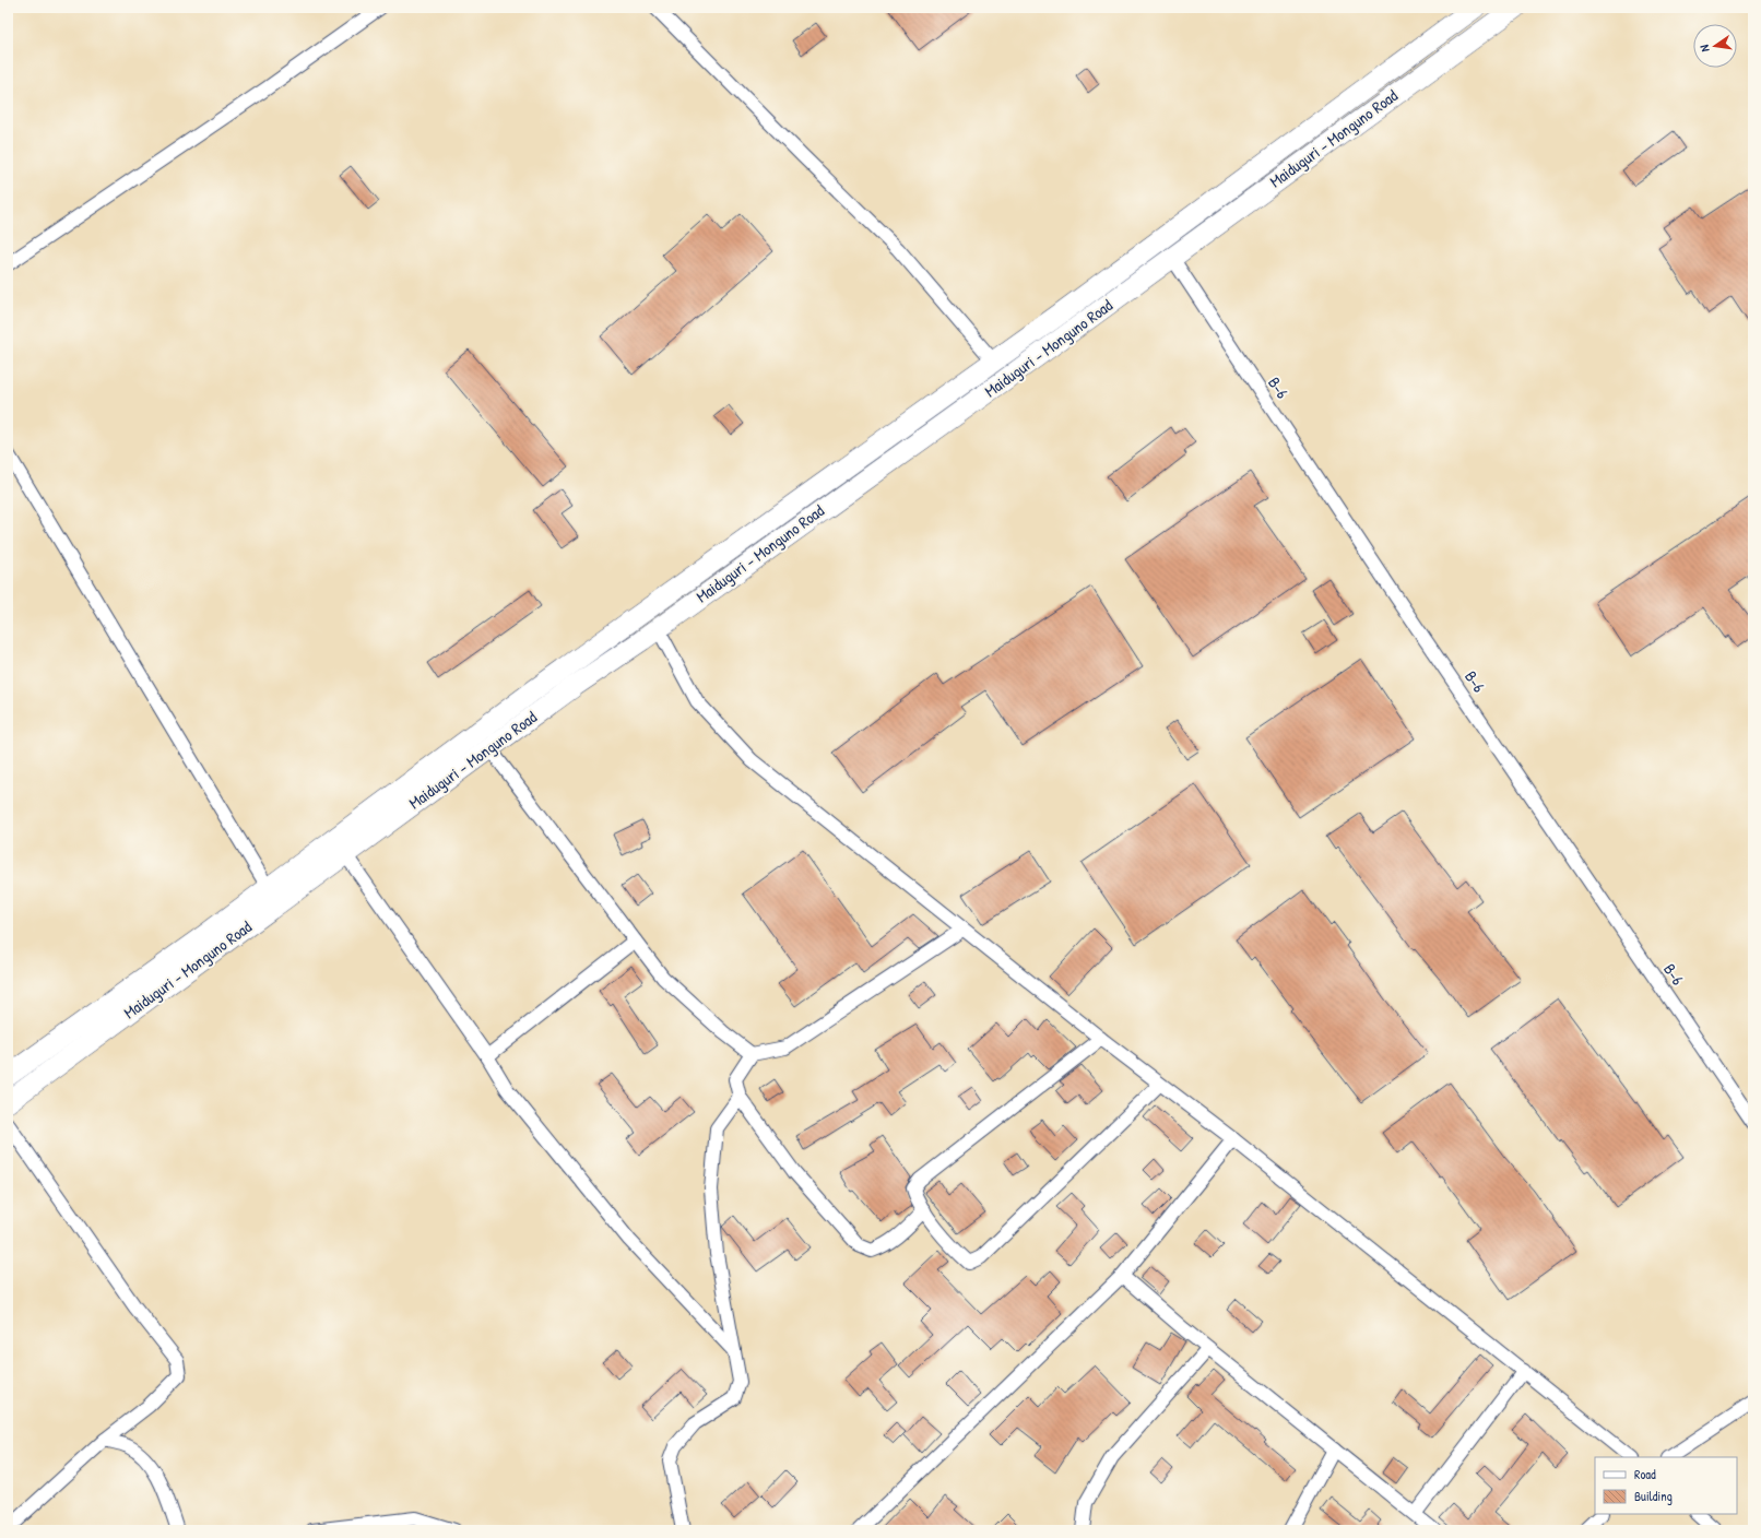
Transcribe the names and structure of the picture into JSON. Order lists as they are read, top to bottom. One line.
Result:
{"streets":{"main road":["Maiduguri - Monguno Road"],"street":["B-6"]},"crossings":[["Maiduguri - Monguno Road","B-6"]],"legend":["Road","Building"],"north":"left"}
